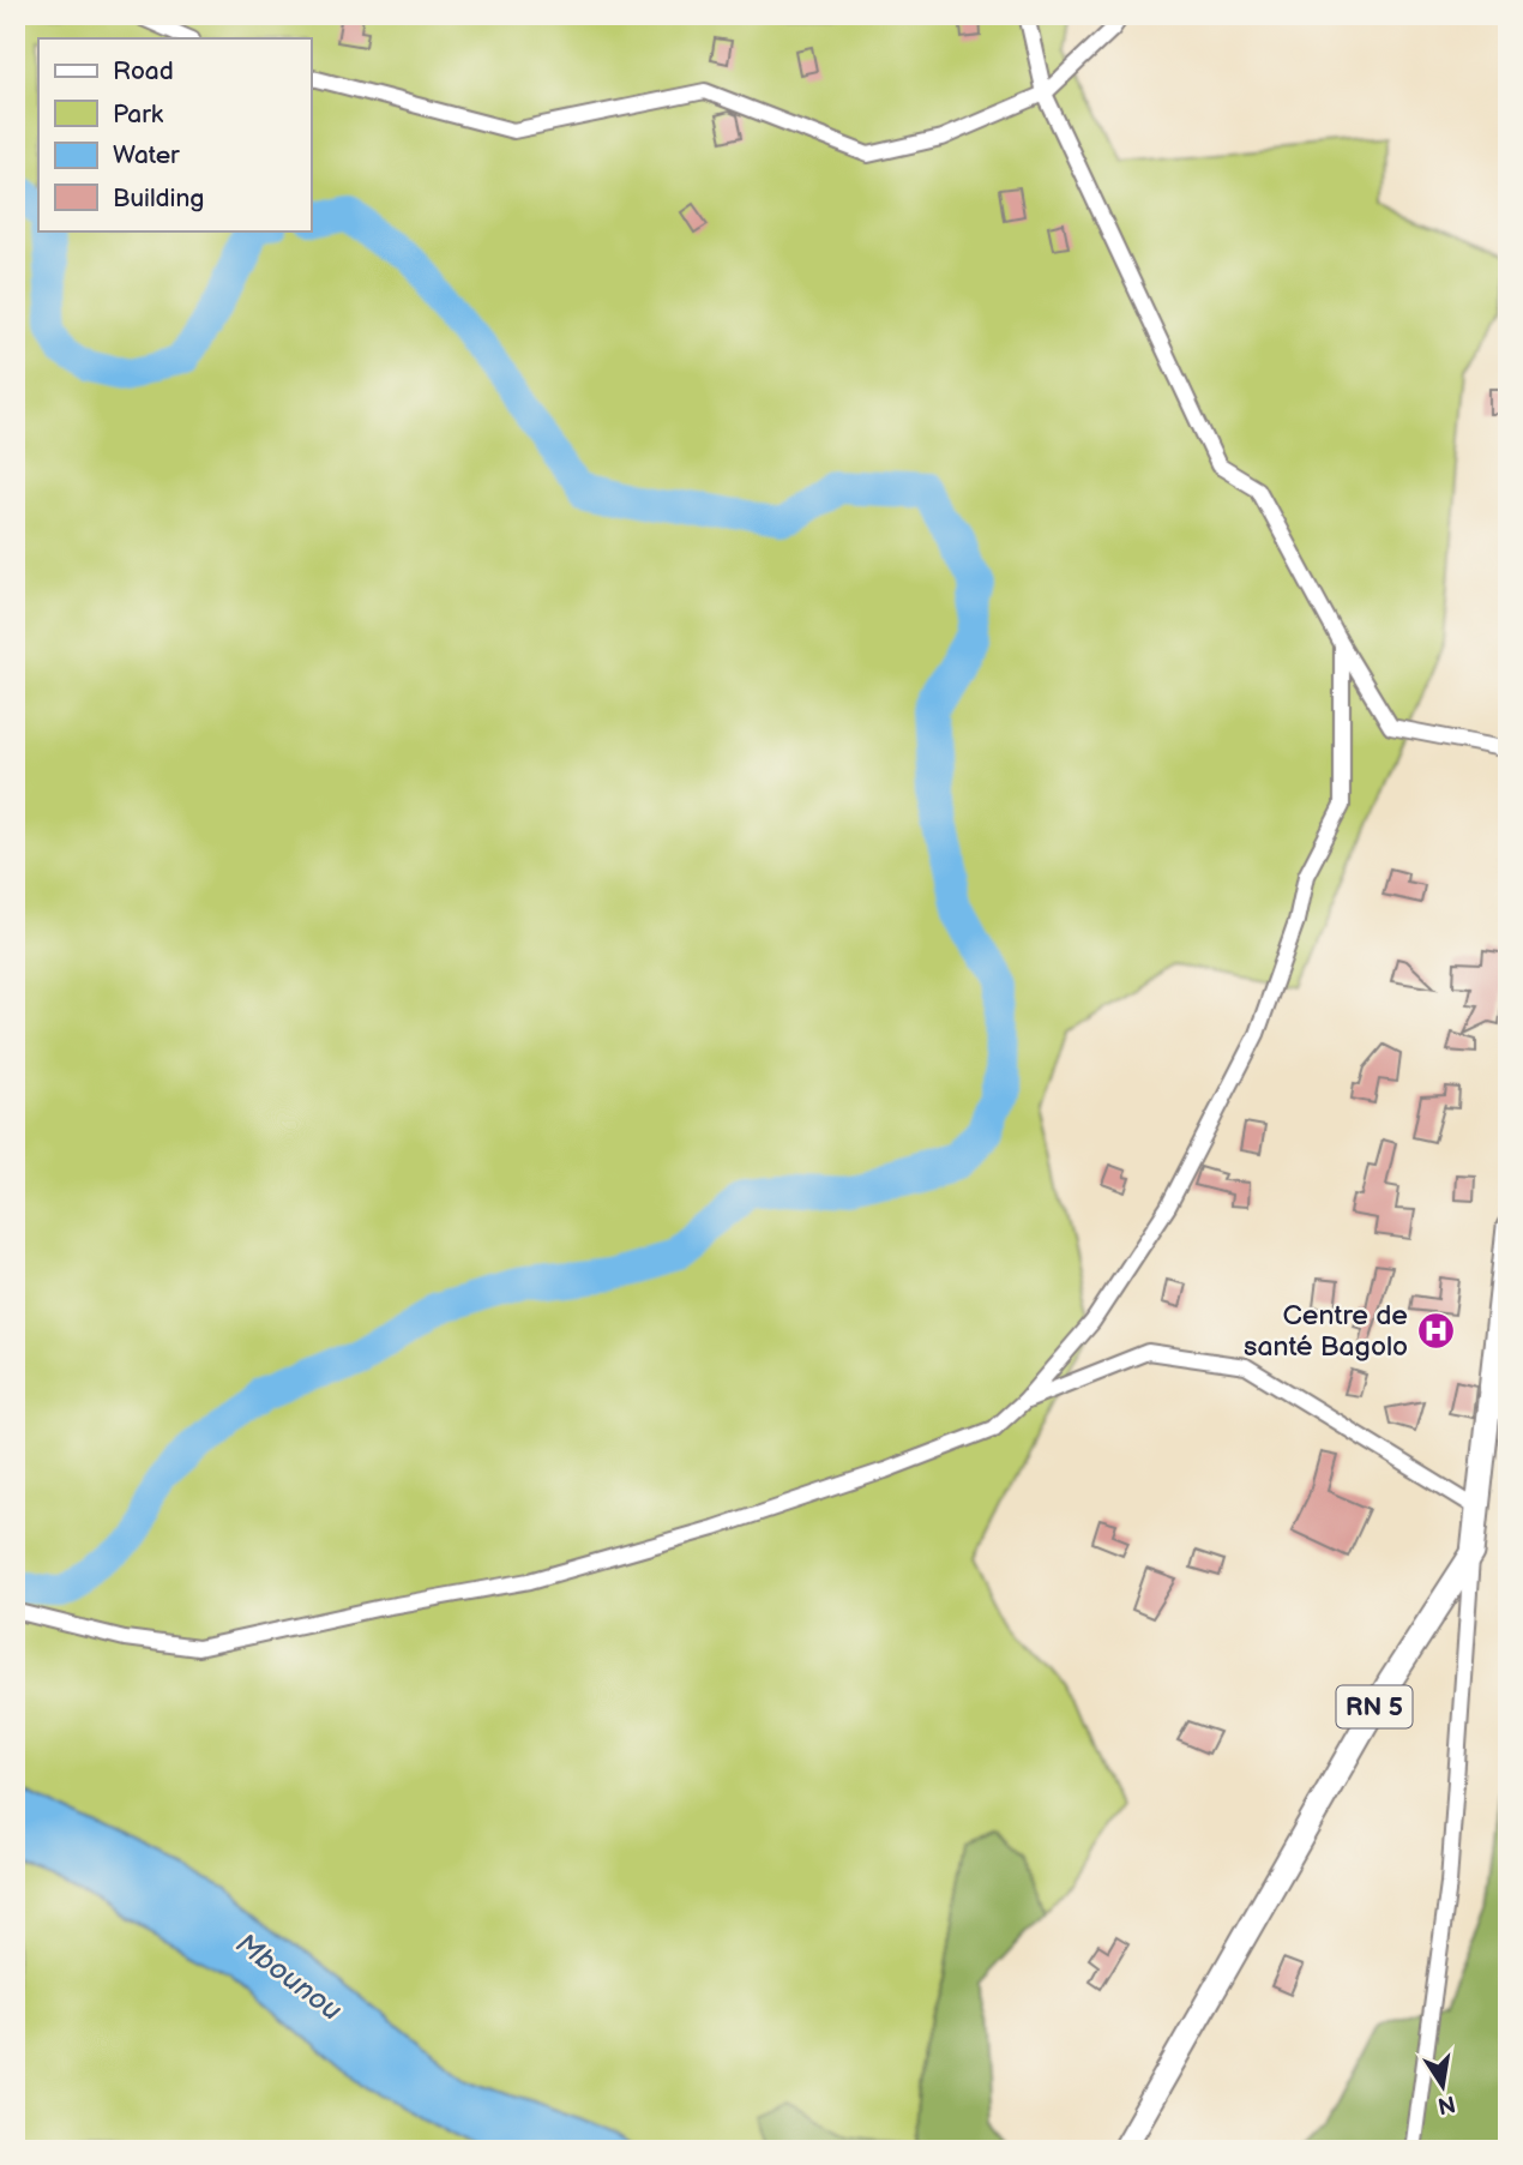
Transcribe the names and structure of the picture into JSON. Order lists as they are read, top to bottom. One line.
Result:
{"streets":{"main road":["RN 5"]},"water":["Mbounou"],"places":{"hospital":["Centre de santé Bagolo"]},"legend":["Road","Park","Water","Building"],"north":"bottom"}
